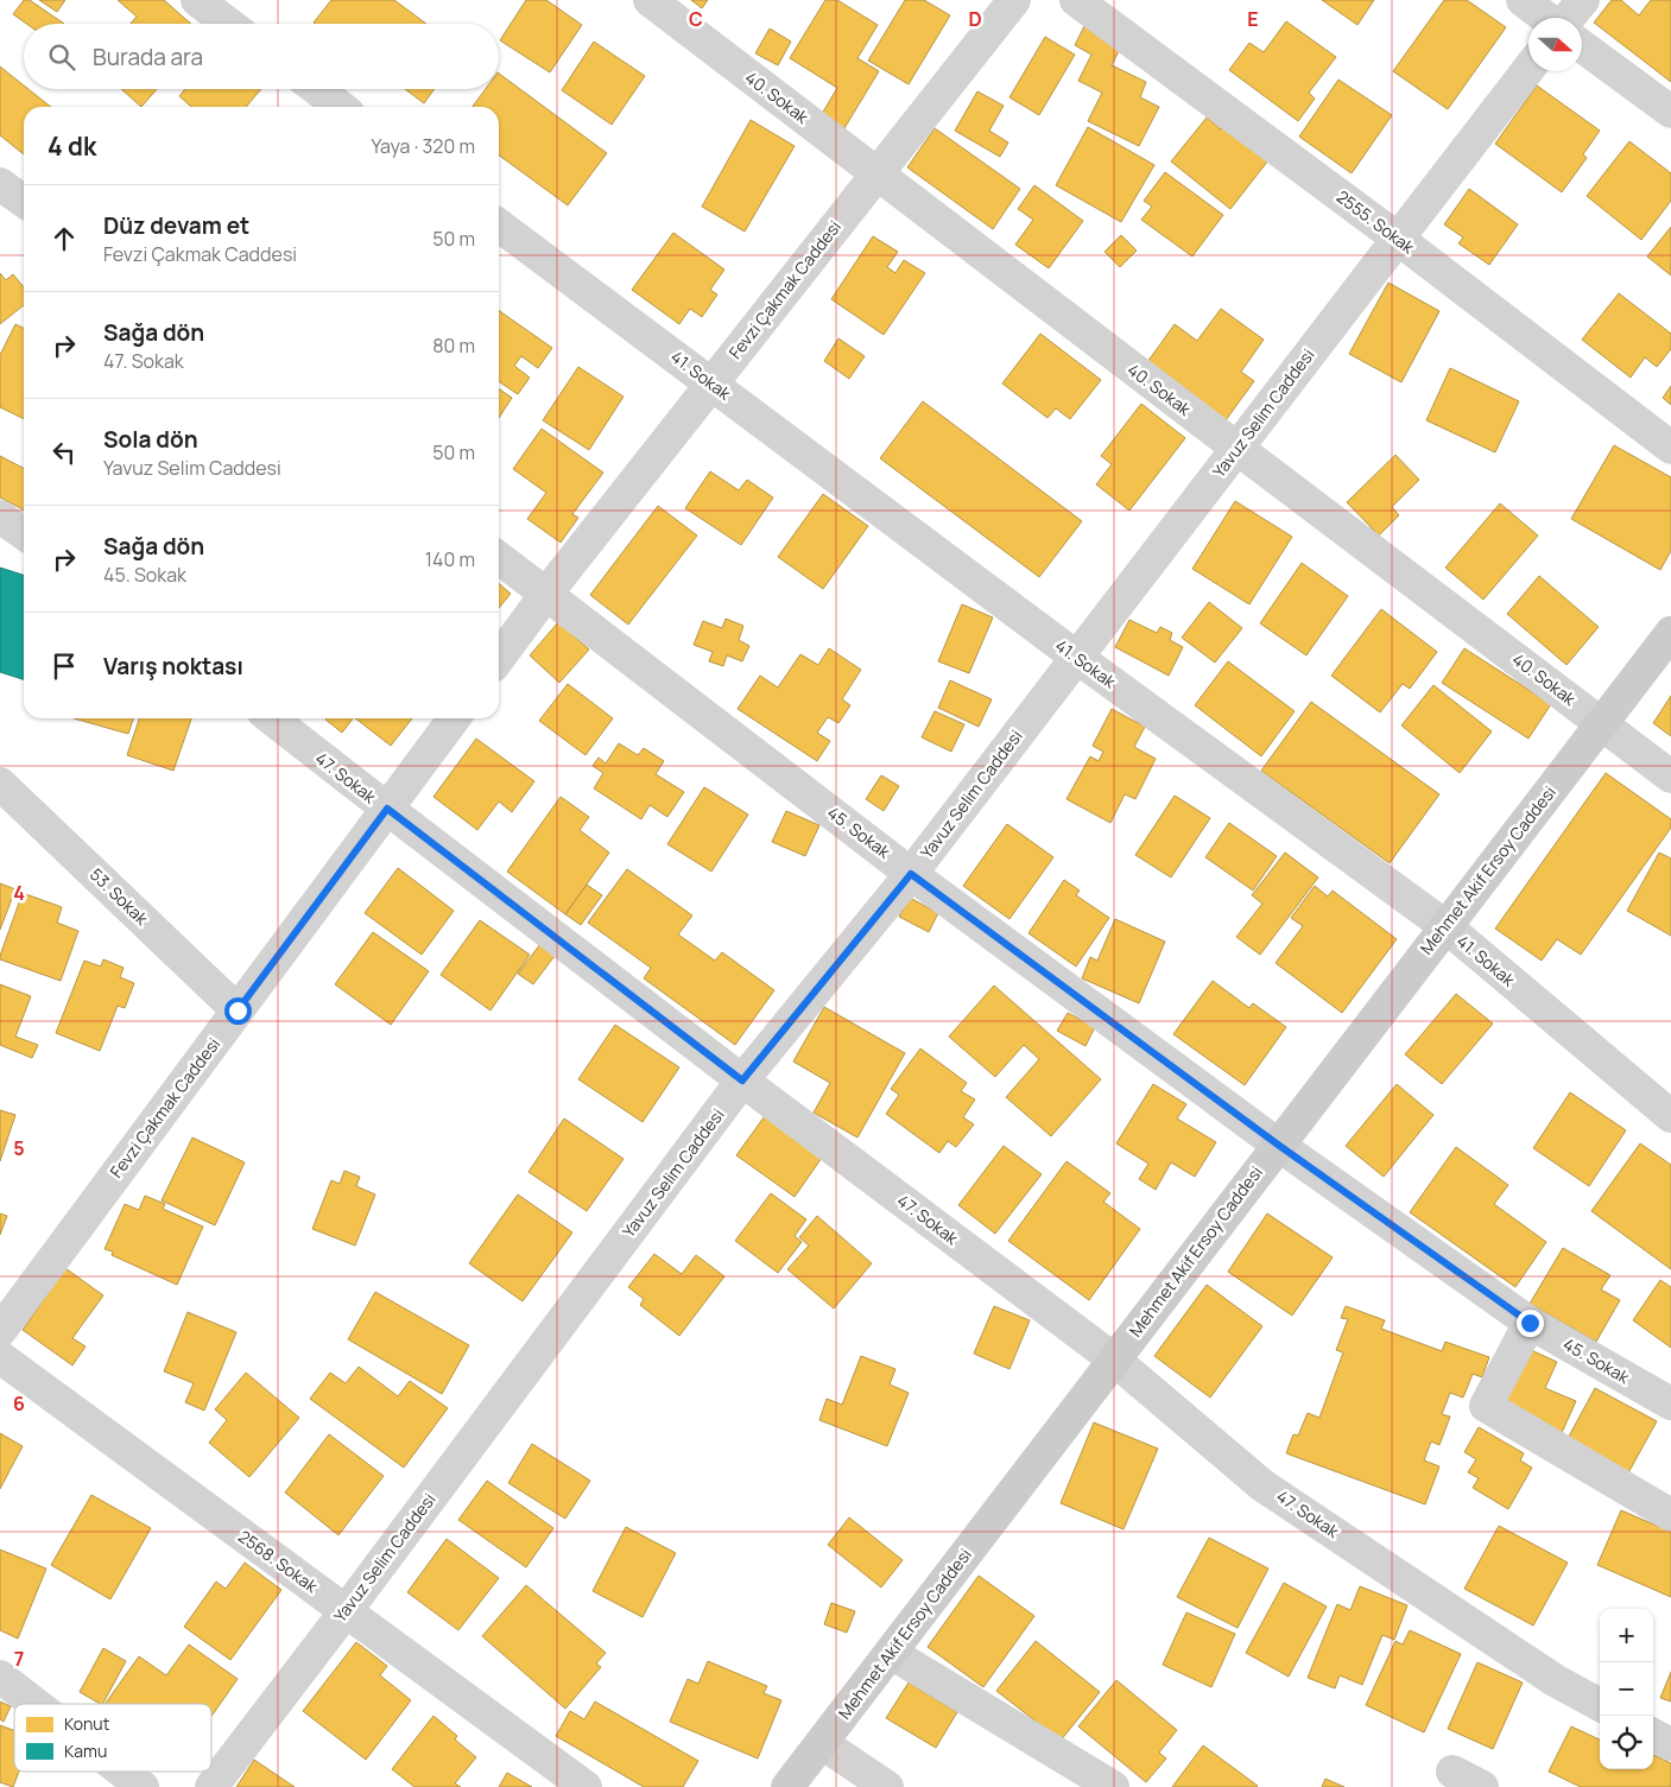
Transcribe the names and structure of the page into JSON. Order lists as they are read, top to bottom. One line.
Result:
{"streets":{"street":["40. Sokak","2555. Sokak","Fevzi Çakmak Caddesi","41. Sokak","Yavuz Selim Caddesi","47. Sokak","45. Sokak","Mehmet Akif Ersoy Caddesi","53. Sokak","2568. Sokak"]},"crossings":[["40. Sokak","Fevzi Çakmak Caddesi"],["40. Sokak","Yavuz Selim Caddesi"],["40. Sokak","Mehmet Akif Ersoy Caddesi"],["2555. Sokak","Yavuz Selim Caddesi"],["Fevzi Çakmak Caddesi","41. Sokak"],["Fevzi Çakmak Caddesi","47. Sokak"],["Fevzi Çakmak Caddesi","45. Sokak"],["Fevzi Çakmak Caddesi","53. Sokak"],["41. Sokak","Yavuz Selim Caddesi"],["41. Sokak","Mehmet Akif Ersoy Caddesi"],["Yavuz Selim Caddesi","47. Sokak"],["Yavuz Selim Caddesi","45. Sokak"],["Yavuz Selim Caddesi","2568. Sokak"],["47. Sokak","Mehmet Akif Ersoy Caddesi"],["45. Sokak","Mehmet Akif Ersoy Caddesi"]],"legend":["Konut","Kamu"],"north":"right","page":{"search":"Burada ara","heading":["4 dk","Yaya · 320 m"],"list":[["Düz devam et","Fevzi Çakmak Caddesi","50 m"],["Sağa dön","47. Sokak","80 m"],["Sola dön","Yavuz Selim Caddesi","50 m"],["Sağa dön","45. Sokak","140 m"],"Varış noktası"],"map_buttons":["+","−"]},"grid":{"columns":["C","D","E"],"rows":["4","5","6","7"]}}
